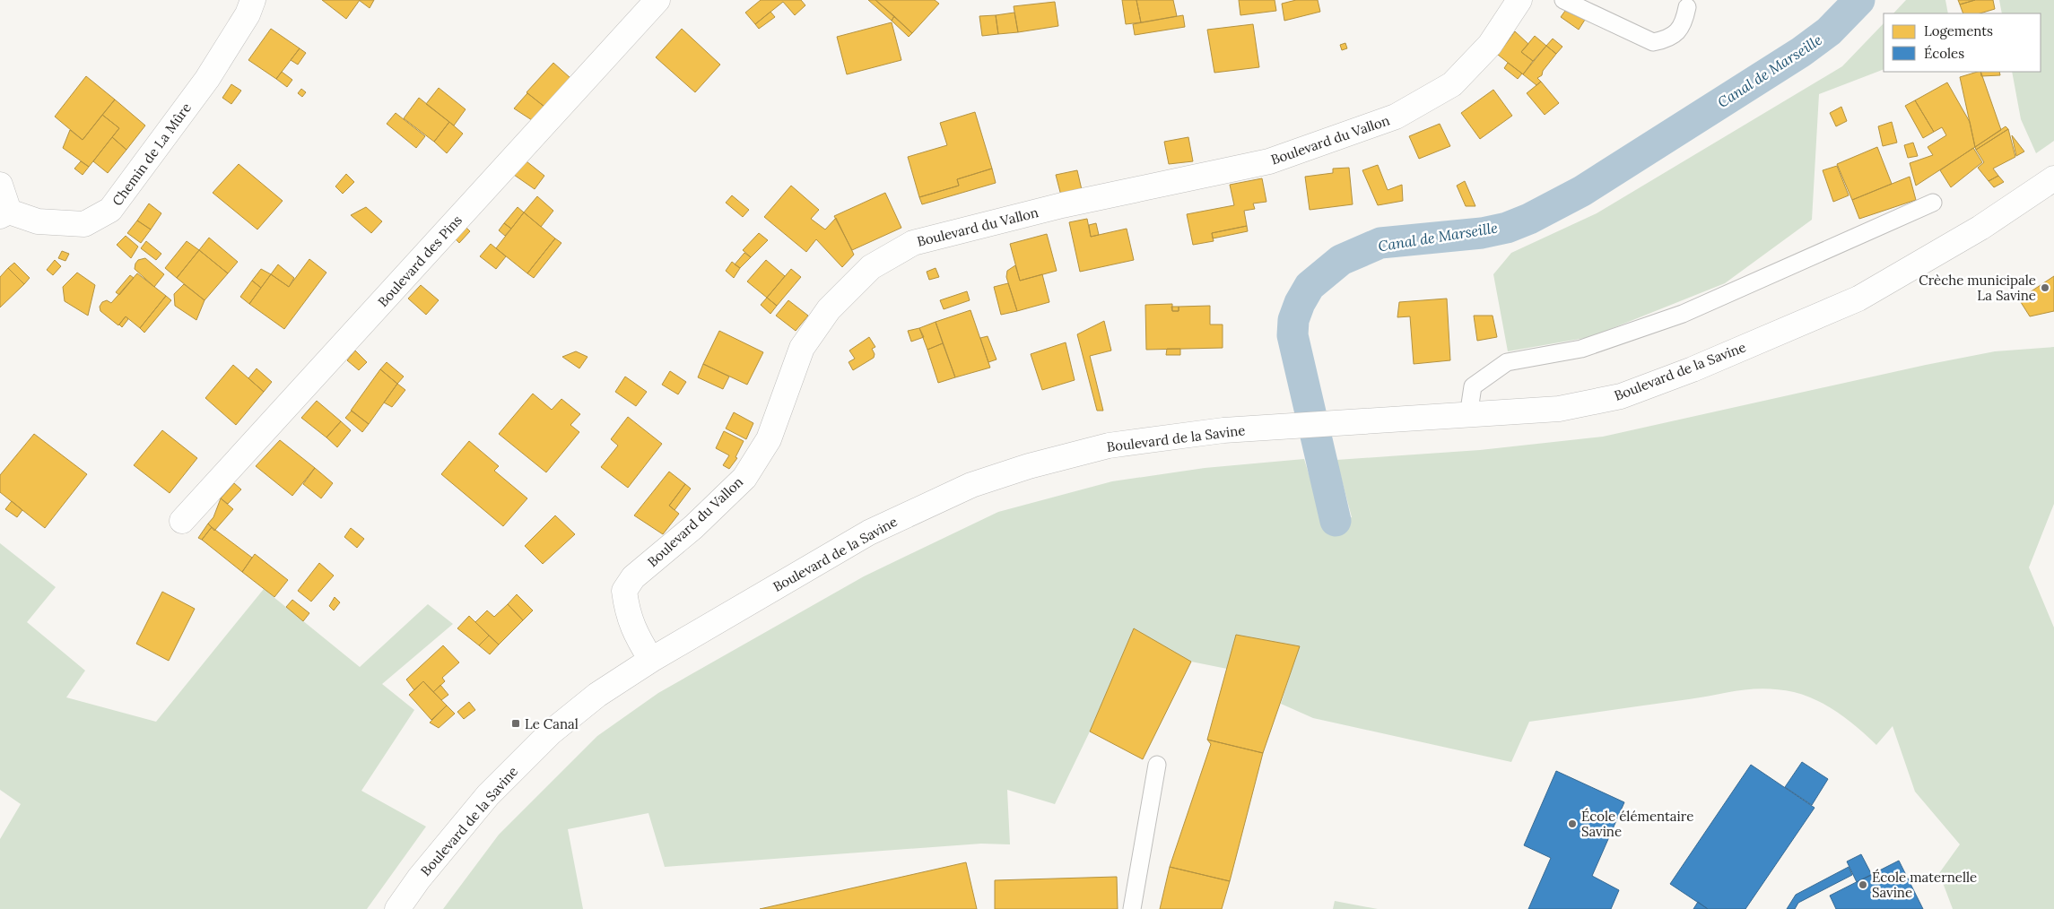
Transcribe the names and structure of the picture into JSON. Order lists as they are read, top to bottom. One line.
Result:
{"streets":{"street":["Boulevard du Vallon","Chemin de La Mûre","Boulevard des Pins","Boulevard de la Savine"]},"crossings":[["Boulevard du Vallon","Boulevard de la Savine"]],"water":["Canal de Marseille"],"places":{"other":["Crèche municipale La Savine","École élémentaire Savine","École maternelle Savine"],"transit":["Le Canal"]},"legend":["Logements","Écoles"]}
